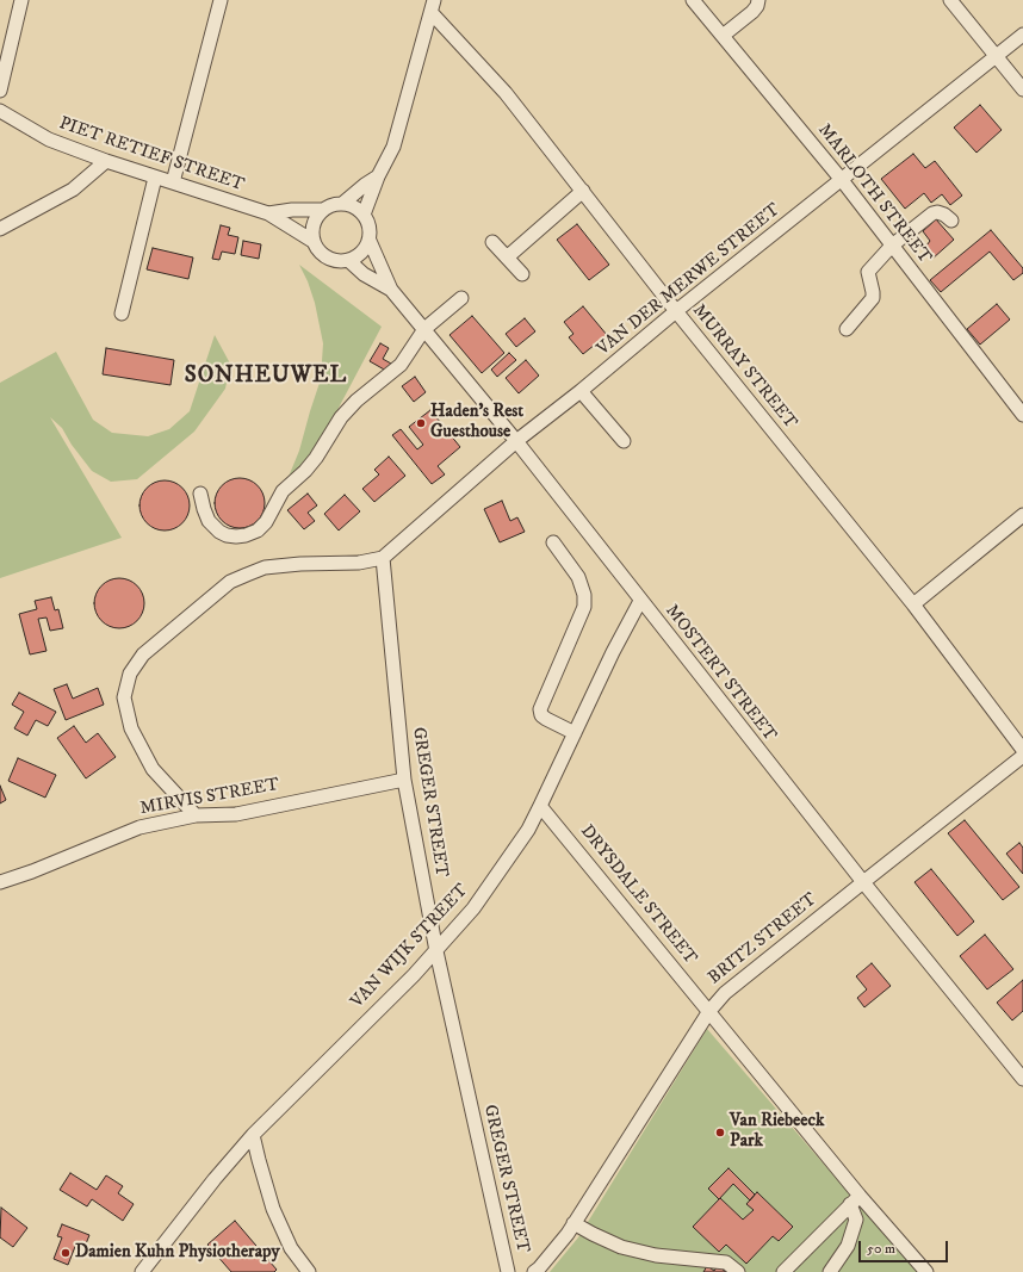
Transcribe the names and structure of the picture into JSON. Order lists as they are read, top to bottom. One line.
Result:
{"streets":{"street":["PIET RETIEF STREET","MARLOTH STREET","VAN DER MERWE STREET","MURRAY STREET","MOSTERT STREET","MIRVIS STREET","GREGER STREET","DRYSDALE STREET","BRITZ STREET","VAN WIJK STREET"]},"crossings":[["PIET RETIEF STREET","MOSTERT STREET"],["MARLOTH STREET","VAN DER MERWE STREET"],["VAN DER MERWE STREET","MURRAY STREET"],["VAN DER MERWE STREET","MOSTERT STREET"],["VAN DER MERWE STREET","GREGER STREET"],["MOSTERT STREET","BRITZ STREET"],["MOSTERT STREET","VAN WIJK STREET"],["MIRVIS STREET","GREGER STREET"],["GREGER STREET","VAN WIJK STREET"],["DRYSDALE STREET","BRITZ STREET"],["DRYSDALE STREET","VAN WIJK STREET"]],"districts":["SONHEUWEL"],"places":["Haden's Rest Guesthouse","Van Riebeeck Park","Damien Kuhn Physiotherapy"],"scale_bar":"50 m"}
